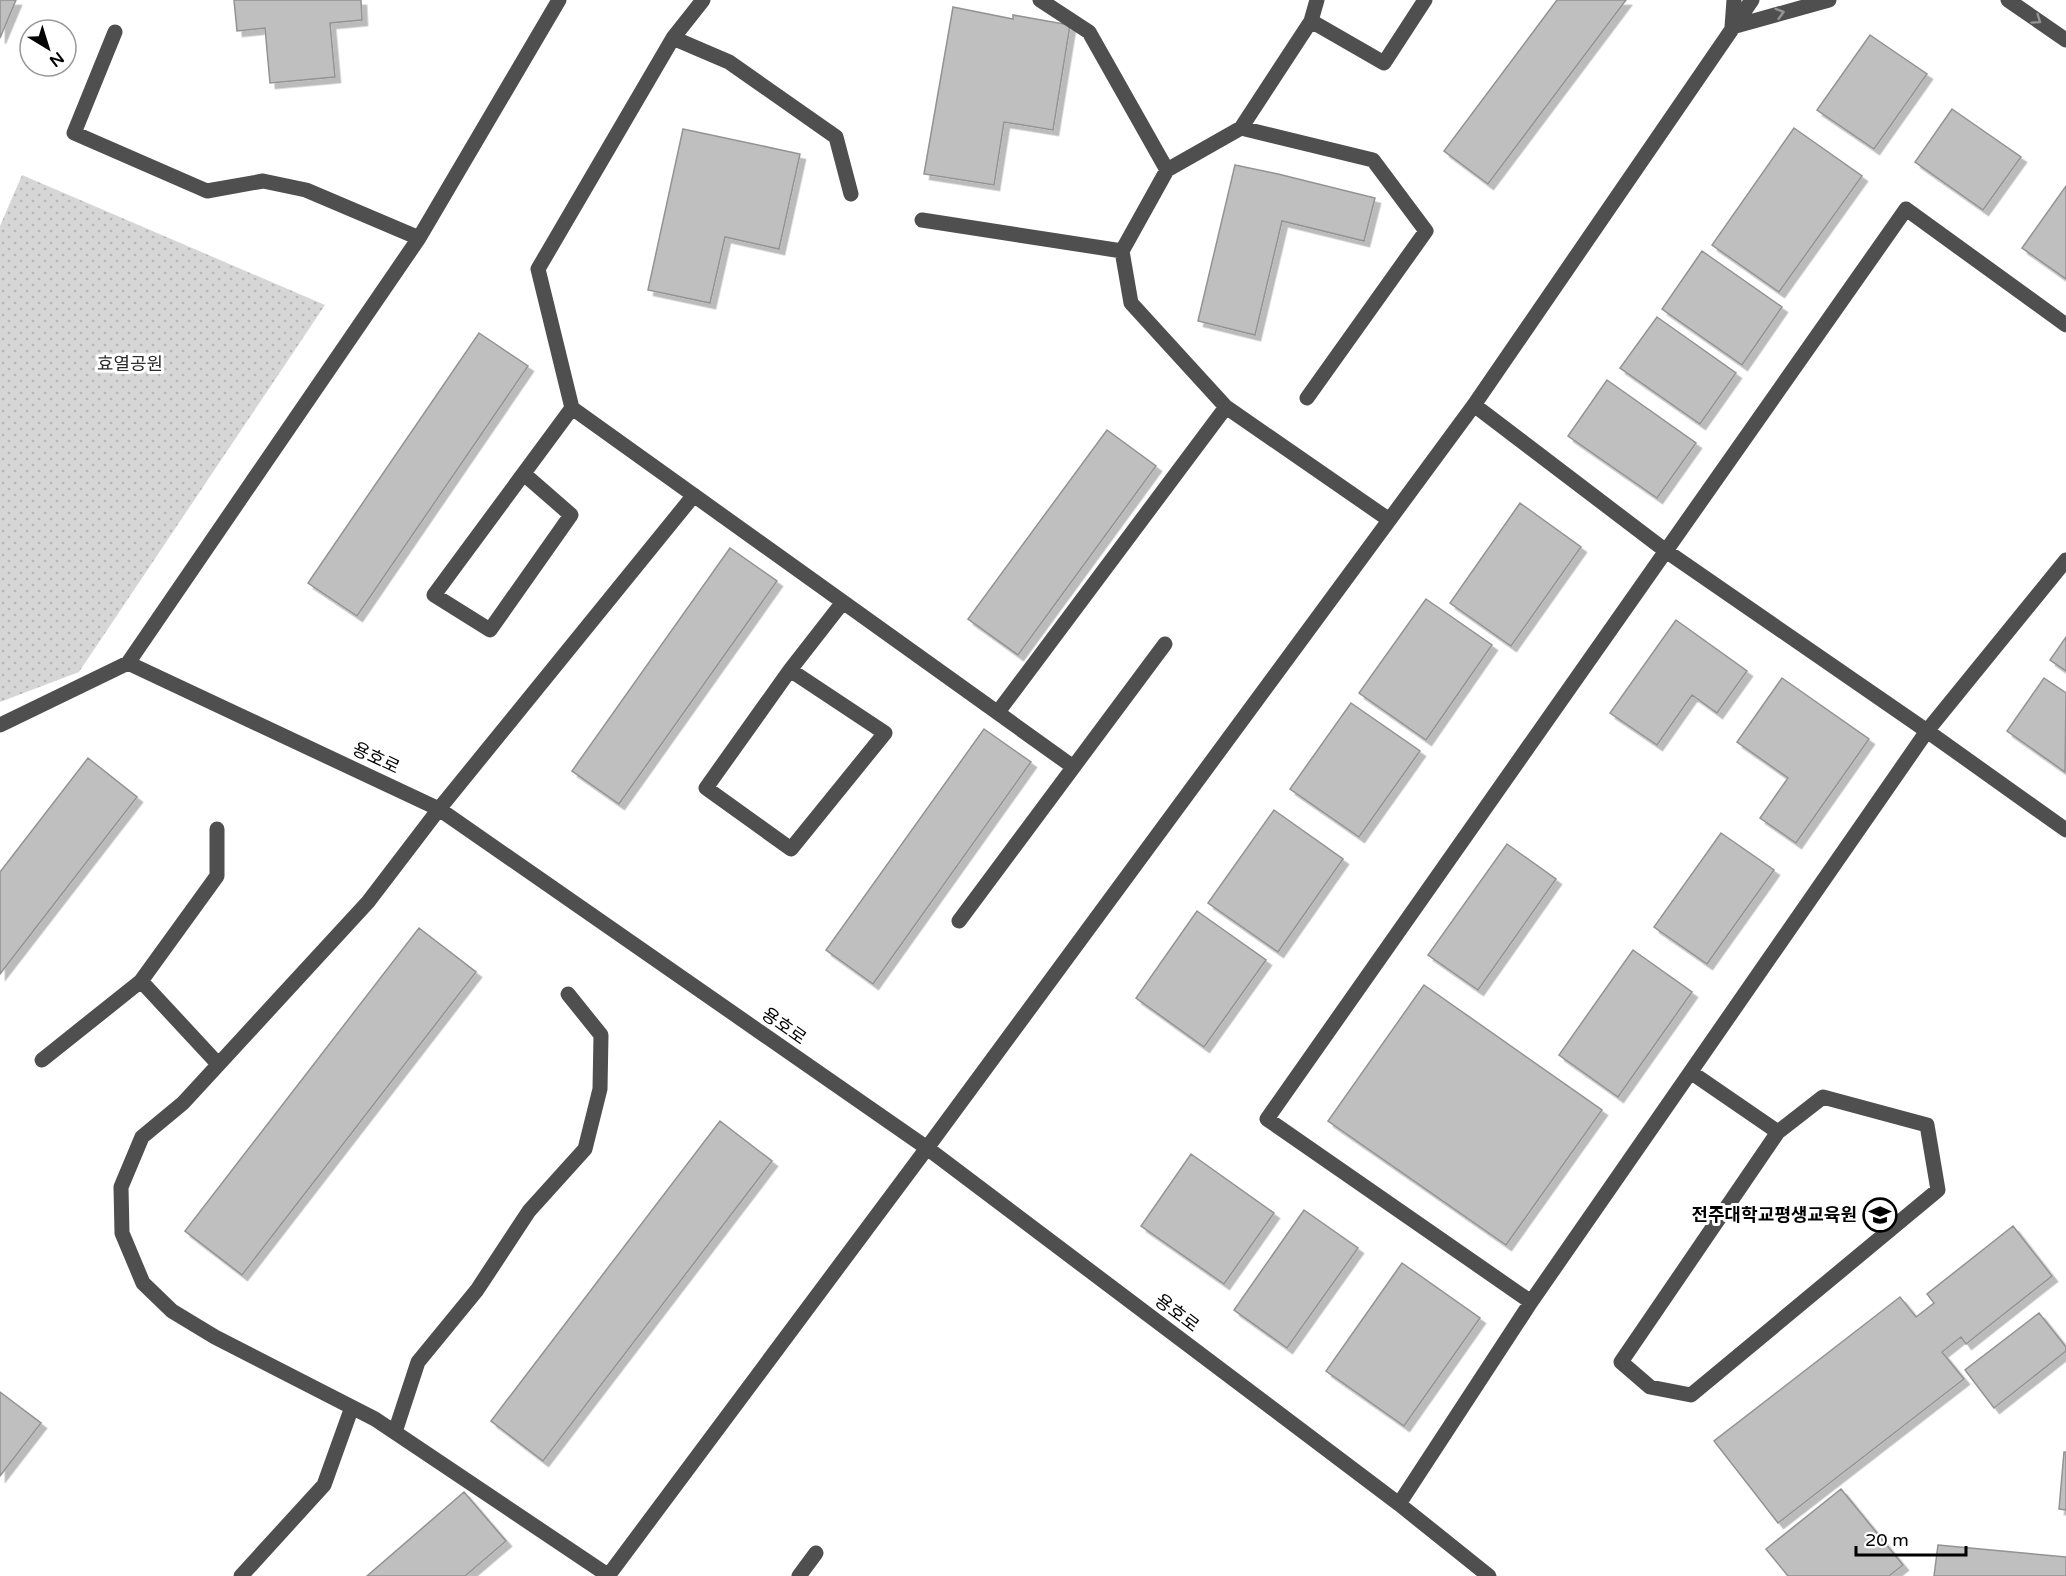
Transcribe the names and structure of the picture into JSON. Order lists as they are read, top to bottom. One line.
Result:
{"streets":{"street":["용호로"]},"parks":["효열공원"],"places":{"school or university":["전주대학교평생교육원"]},"scale_bar":"20 m","north":"bottom right"}
